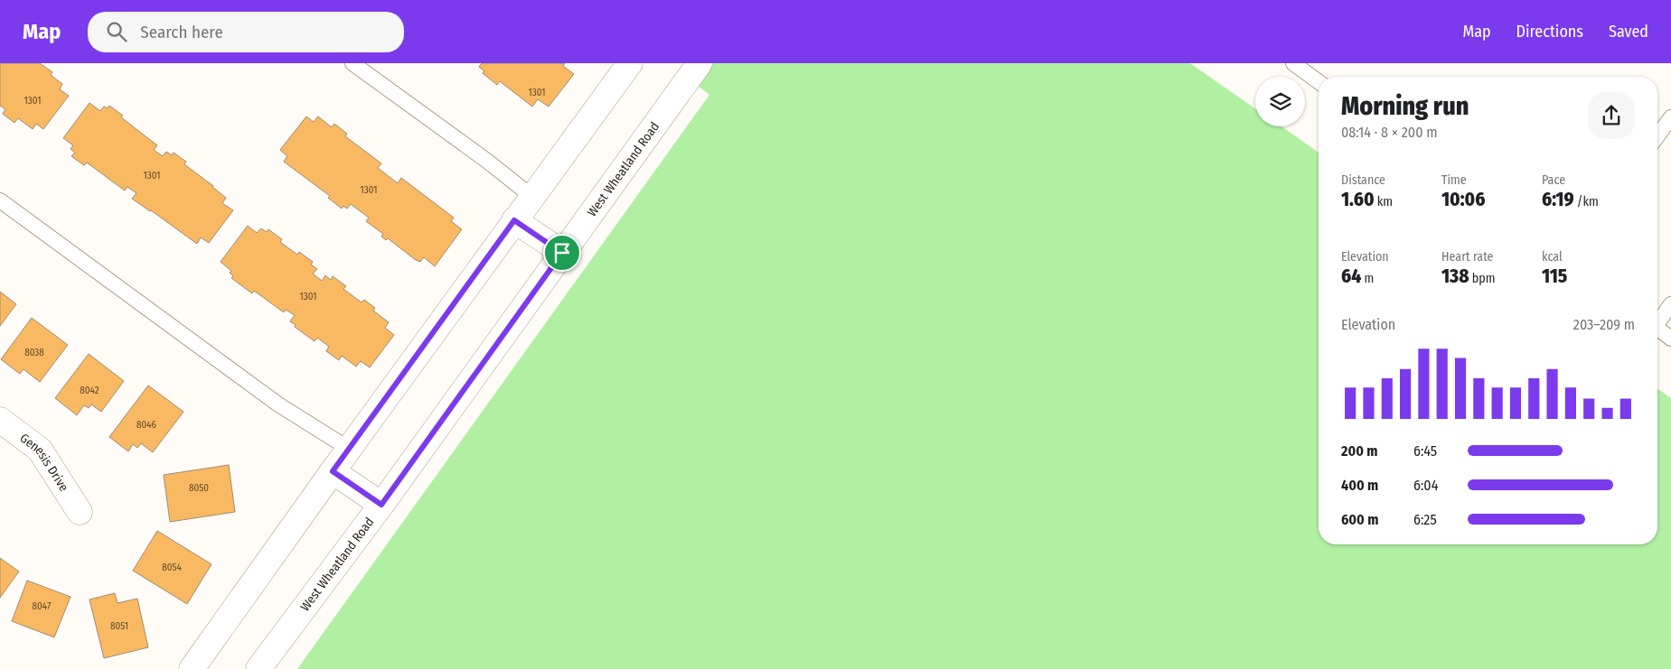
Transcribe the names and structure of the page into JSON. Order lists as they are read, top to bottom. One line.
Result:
{"streets":{"main road":["West Wheatland Road","Genesis Drive"]},"house_numbers":["1301","1301","1301","1301","1301","8038","8042","8046","8050","8054","8047","8051"],"page":{"header":"Map","search":"Search here","nav":["Map","Directions","Saved"],"heading":["Morning run","08:14 · 8 × 200 m"],"stats":[["Distance","1.60 km"],["Time","10:06"],["Pace","6:19 /km"],["Elevation","64 m"],["Heart rate","138 bpm"],["kcal","115"]],"chart":["Elevation","203–209 m"],"list":[{"name":"200 m","note":"6:45"},{"name":"400 m","note":"6:04"},{"name":"600 m","note":"6:25"}]}}
